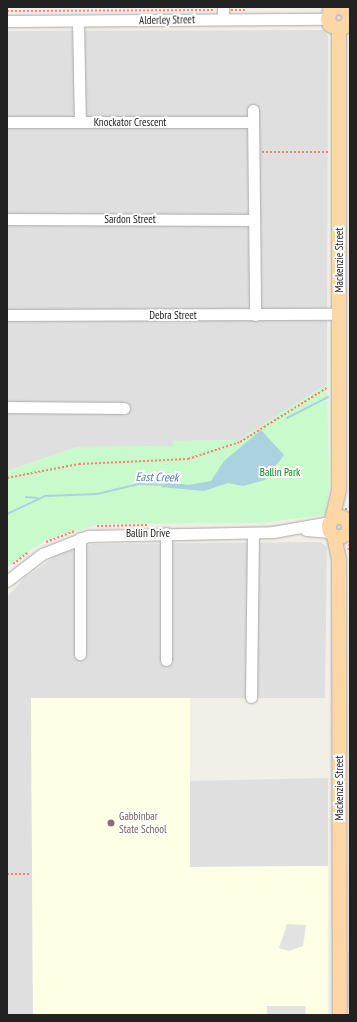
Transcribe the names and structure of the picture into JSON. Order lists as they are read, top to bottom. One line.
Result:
{"streets":{"main road":["Mackenzie Street"],"street":["Alderley Street","Knockator Crescent","Sardon Street","Debra Street","Ballin Drive"]},"crossings":[["Alderley Street","Mackenzie Street"],["Mackenzie Street","Debra Street"],["Mackenzie Street","Ballin Drive"]],"water":["East Creek"],"parks":["Ballin Park"],"places":["Gabbinbar State School"]}
